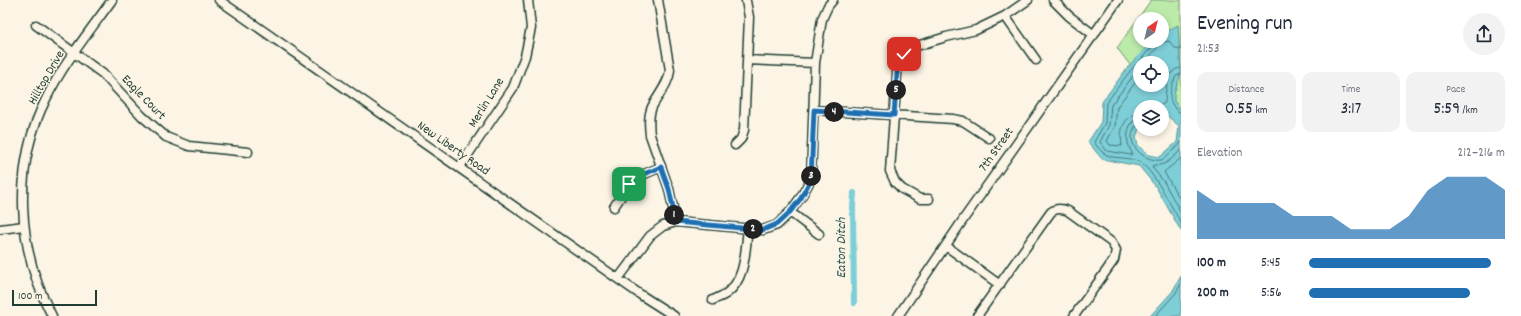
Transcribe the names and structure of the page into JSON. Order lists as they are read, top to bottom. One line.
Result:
{"streets":{"street":["Hilltop Drive","Eagle Court","Merlin Lane","New Liberty Road","7th Street"]},"crossings":[["Hilltop Drive","Eagle Court"],["Merlin Lane","New Liberty Road"]],"water":["Eaton Ditch"],"scale_bar":"100 m","north":"top right","page":{"heading":["Evening run","21:53"],"stats":[["Distance","0.55 km"],["Time","3:17"],["Pace","5:59 /km"]],"pins":["5","4","3","1","2"],"chart":["Elevation","212–216 m"],"list":[{"name":"100 m","note":"5:45"},{"name":"200 m","note":"5:56"}],"scale":"100 m"}}
